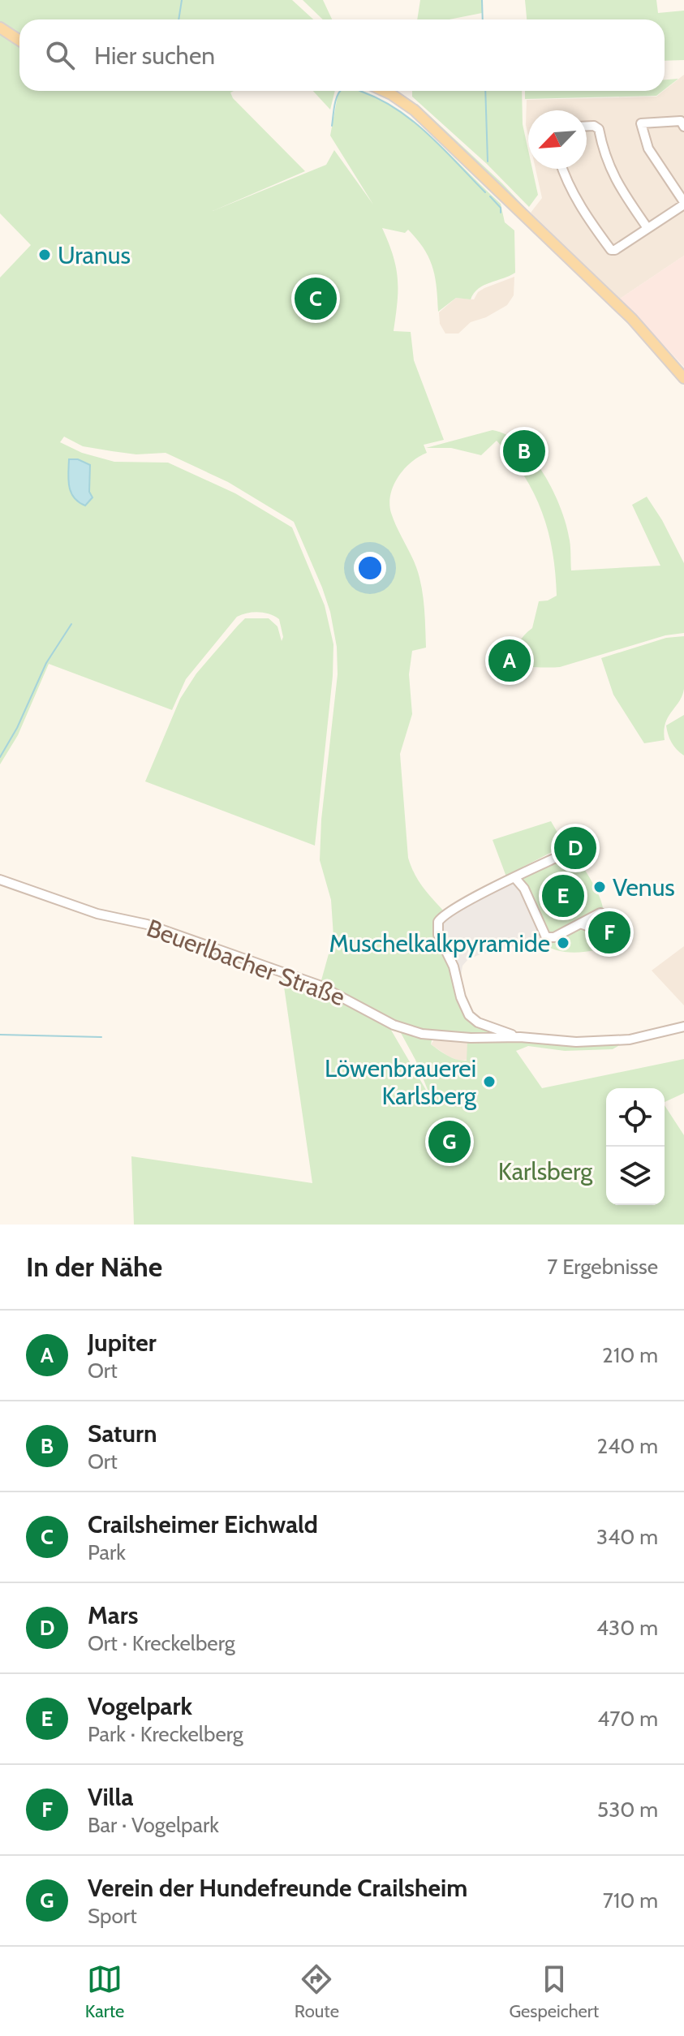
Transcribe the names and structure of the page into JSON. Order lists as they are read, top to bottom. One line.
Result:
{"streets":{"street":["Beuerlbacher Straße"]},"parks":["Karlsberg"],"places":["Uranus","Venus","Muschelkalkpyramide","Löwenbrauerei Karlsberg"],"north":"bottom left","page":{"search":"Hier suchen","pins":["C","B","A","D","E","F","G"],"heading":["In der Nähe","7 Ergebnisse"],"list":[{"mark":"A","name":"Jupiter","note":"Ort","value":"210 m"},{"mark":"B","name":"Saturn","note":"Ort","value":"240 m"},{"mark":"C","name":"Crailsheimer Eichwald","note":"Park","value":"340 m"},{"mark":"D","name":"Mars","note":"Ort · Kreckelberg","value":"430 m"},{"mark":"E","name":"Vogelpark","note":"Park · Kreckelberg","value":"470 m"},{"mark":"F","name":"Villa","note":"Bar · Vogelpark","value":"530 m"},{"mark":"G","name":"Verein der Hundefreunde Crailsheim","note":"Sport","value":"710 m"}],"nav":["Karte","Route","Gespeichert"]}}
